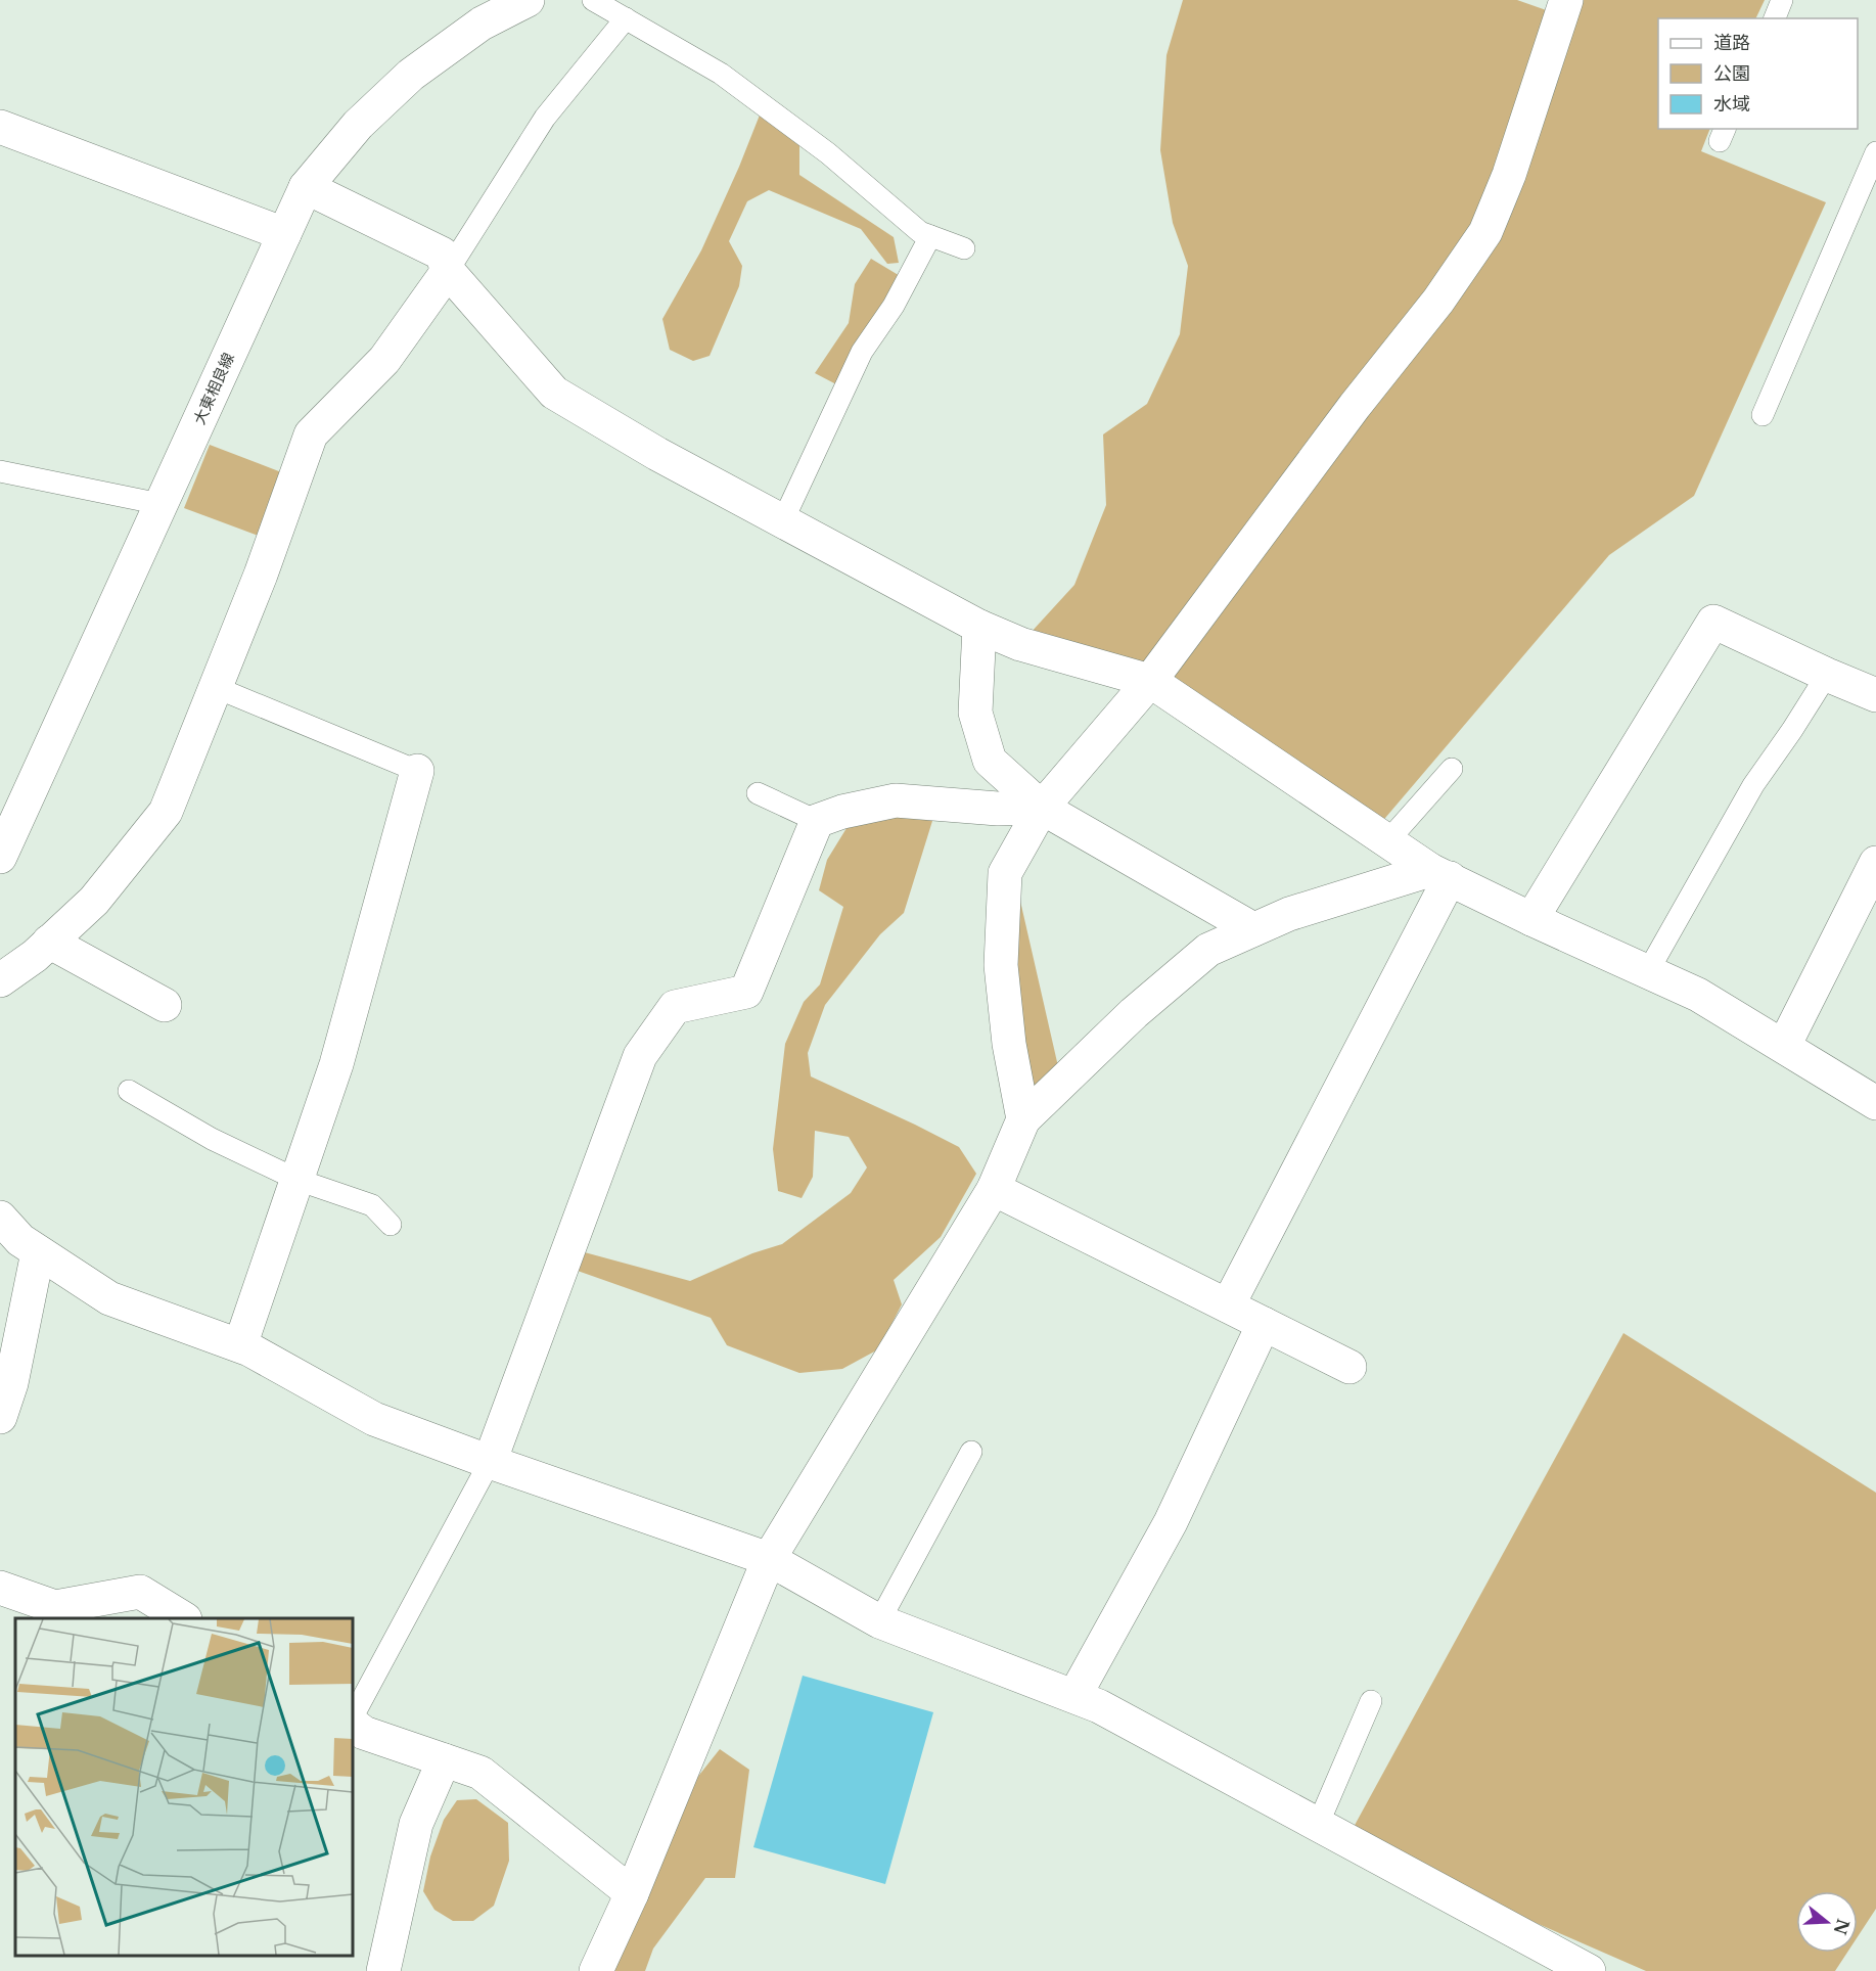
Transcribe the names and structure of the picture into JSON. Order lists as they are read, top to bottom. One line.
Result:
{"streets":{"street":["大東相良線"]},"legend":["道路","公園","水域"],"north":"right"}
